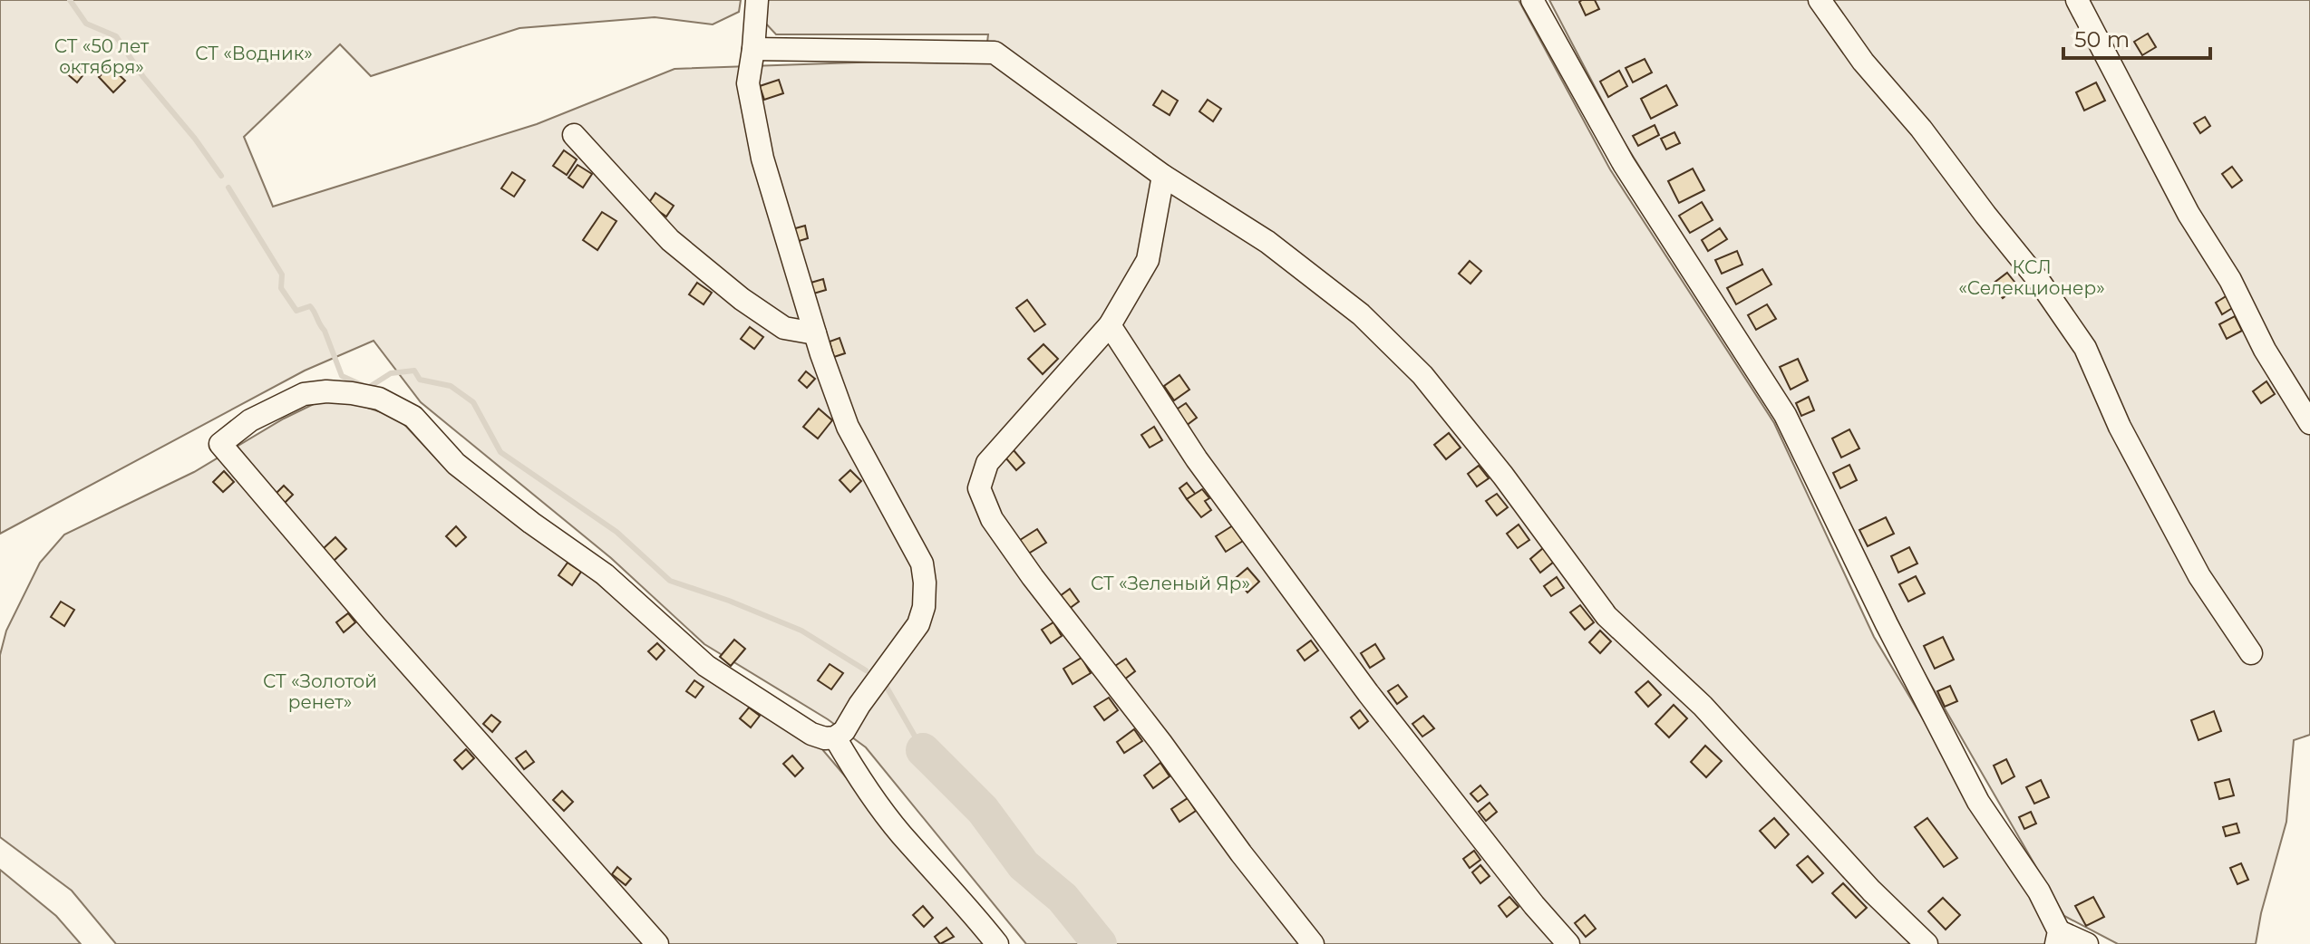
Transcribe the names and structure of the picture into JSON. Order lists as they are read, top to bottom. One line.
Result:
{"parks":["СТ «50 лет октября»","СТ «Водник»","КСЛ «Селекционер»","СТ «Зеленый Яр»","СТ «Золотой ренет»"],"scale_bar":"50 m"}
